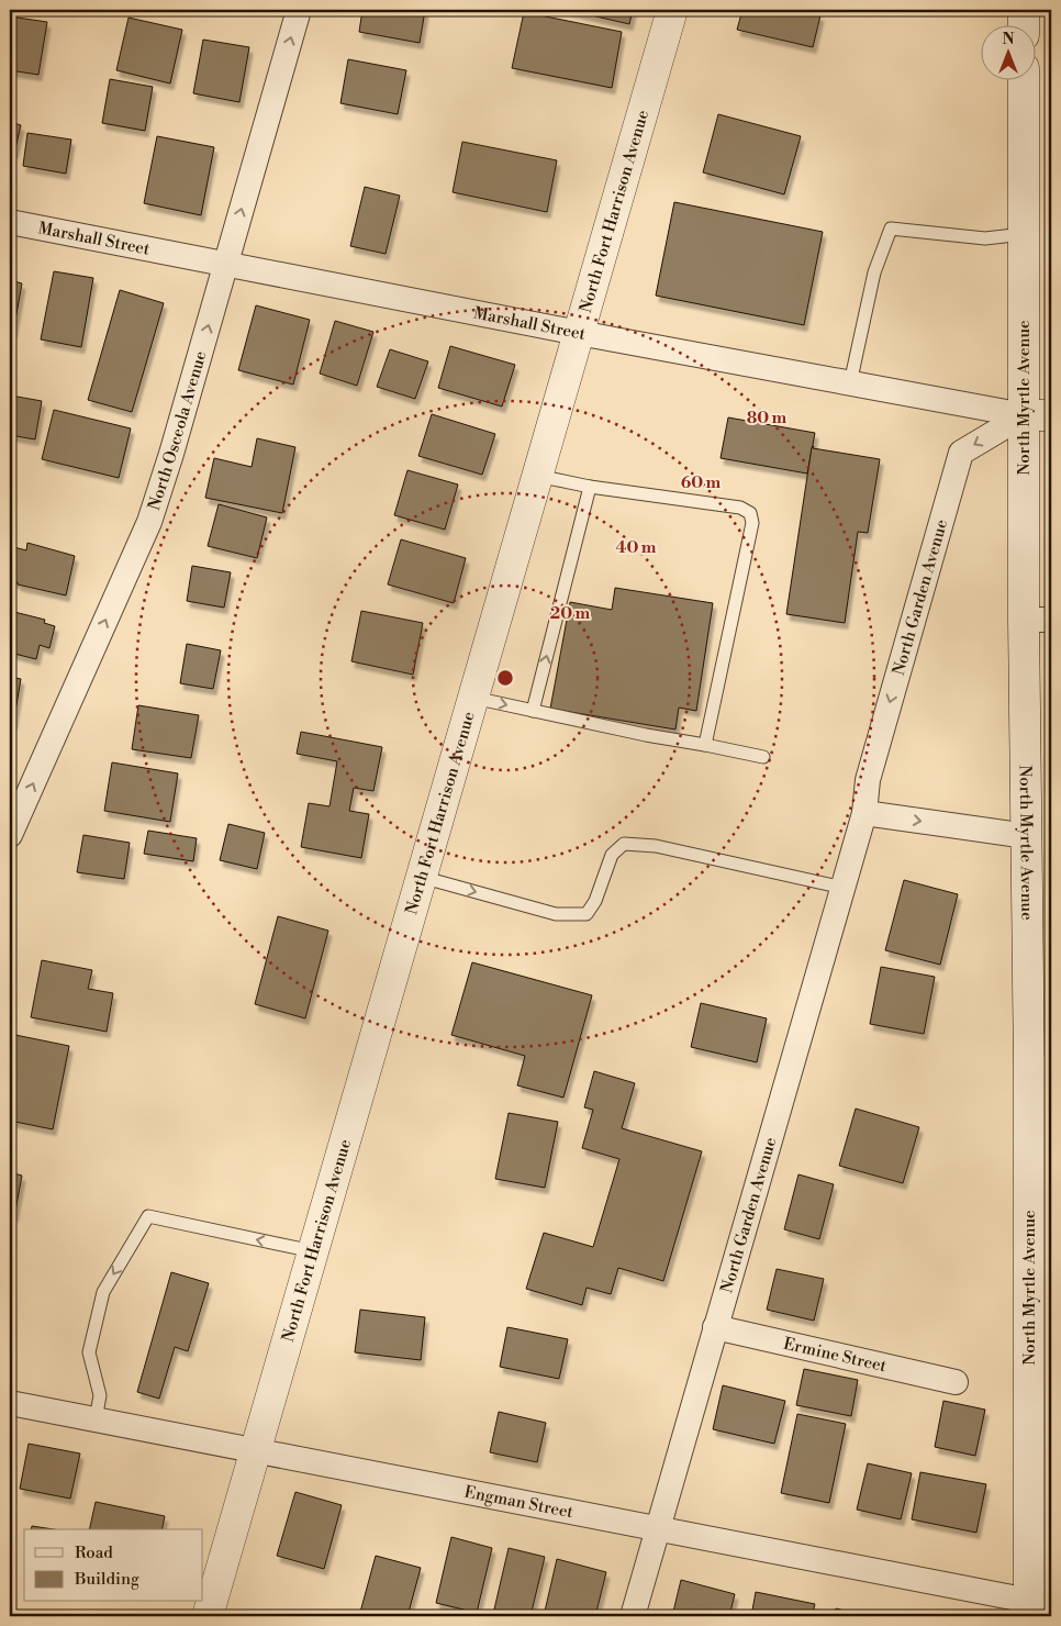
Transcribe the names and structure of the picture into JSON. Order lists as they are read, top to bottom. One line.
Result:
{"streets":{"street":["North Fort Harrison Avenue","Marshall Street","North Myrtle Avenue","North Osceola Avenue","North Garden Avenue","Ermine Street","Engman Street"]},"crossings":[["North Fort Harrison Avenue","Marshall Street"],["North Fort Harrison Avenue","Engman Street"],["Marshall Street","North Myrtle Avenue"],["Marshall Street","North Osceola Avenue"],["Marshall Street","North Garden Avenue"],["North Myrtle Avenue","North Garden Avenue"],["North Myrtle Avenue","Engman Street"],["North Garden Avenue","Ermine Street"],["North Garden Avenue","Engman Street"]],"one_way":["North Osceola Avenue"],"legend":["Road","Building"],"north":"top","rings":["80 m","60 m","40 m","20 m"]}
